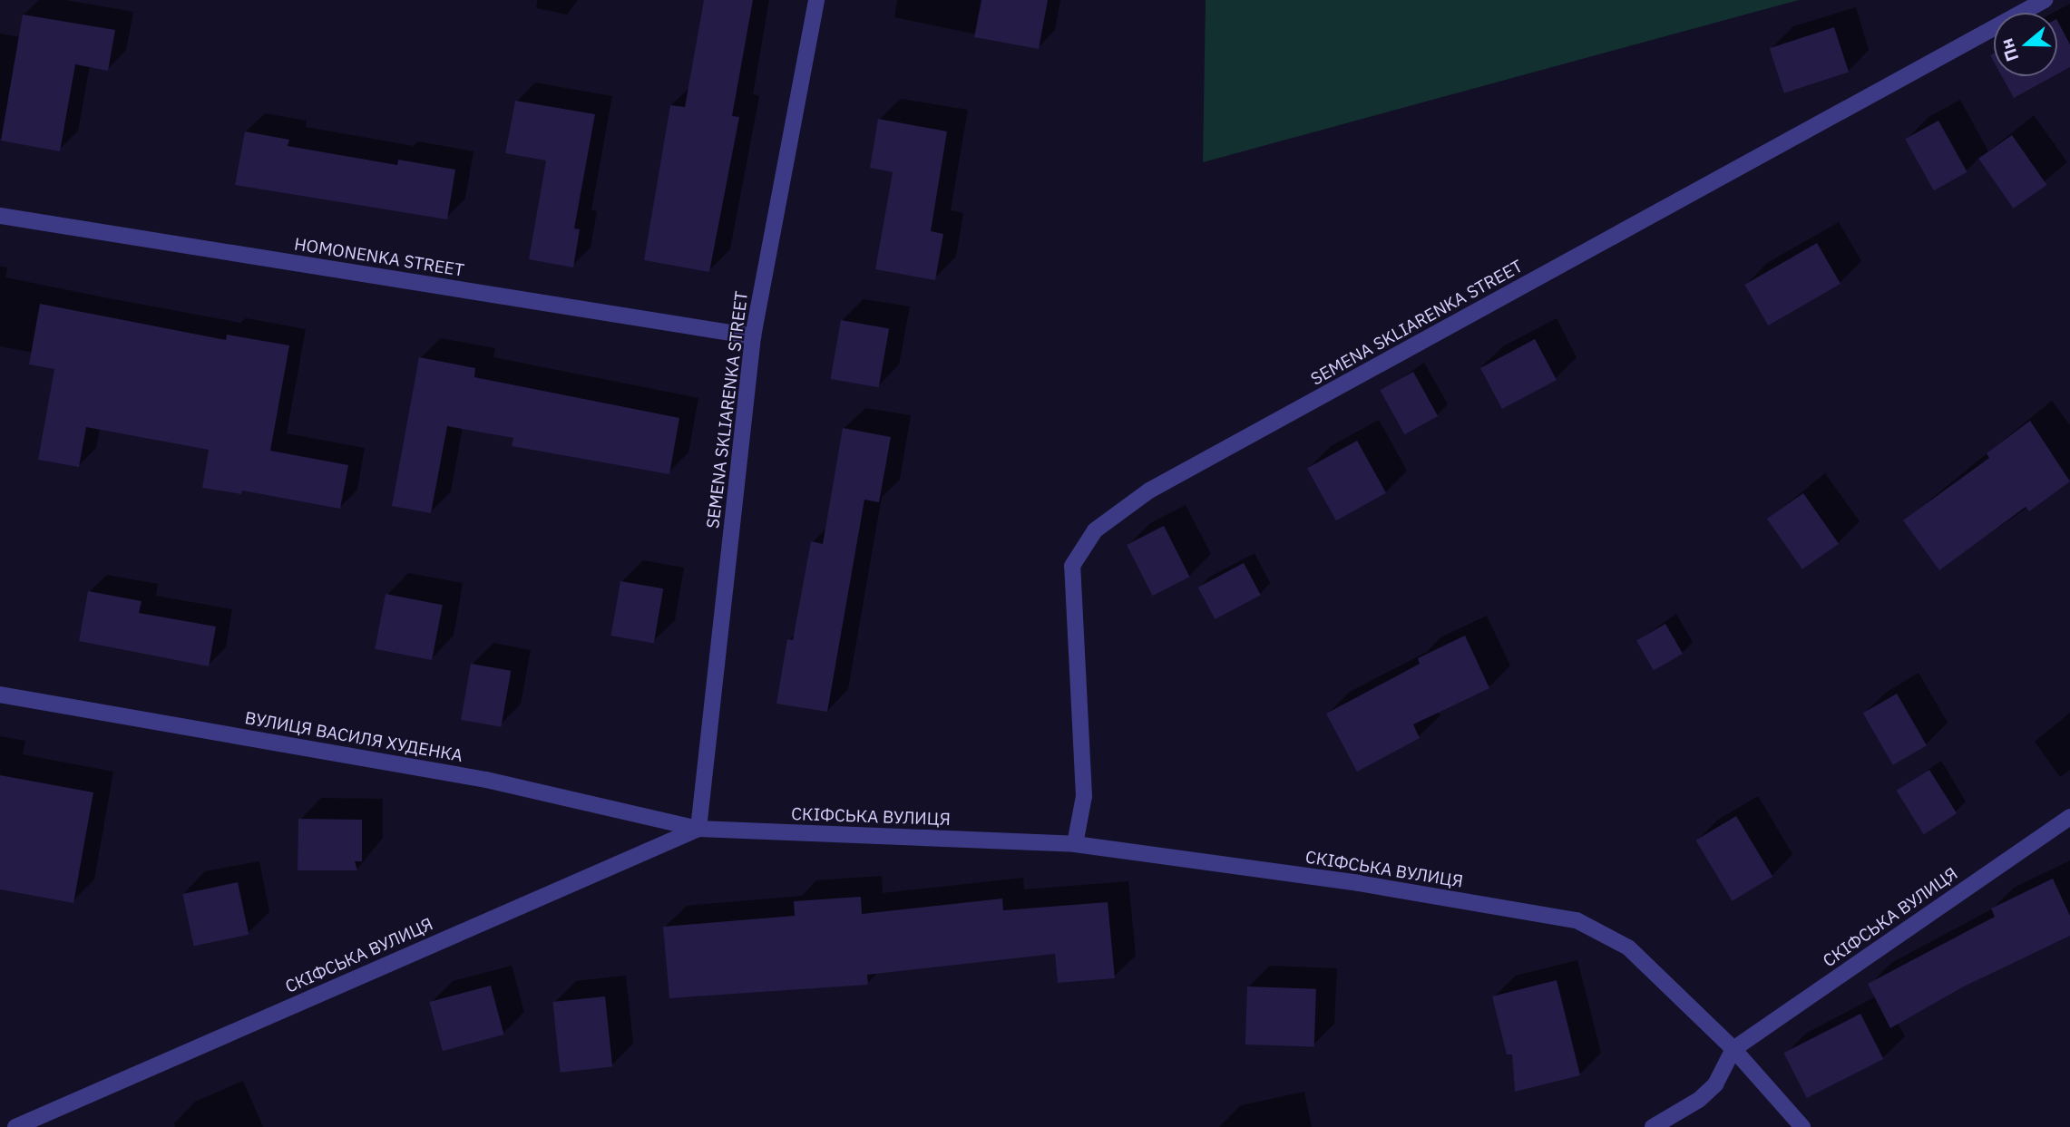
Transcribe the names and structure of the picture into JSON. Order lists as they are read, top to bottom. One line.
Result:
{"streets":{"street":["HOMONENKA STREET","SEMENA SKLIARENKA STREET","ВУЛИЦЯ ВАСИЛЯ ХУДЕНКА","СКІФСЬКА ВУЛИЦЯ"]},"crossings":[["HOMONENKA STREET","SEMENA SKLIARENKA STREET"],["SEMENA SKLIARENKA STREET","ВУЛИЦЯ ВАСИЛЯ ХУДЕНКА"],["SEMENA SKLIARENKA STREET","СКІФСЬКА ВУЛИЦЯ"],["ВУЛИЦЯ ВАСИЛЯ ХУДЕНКА","СКІФСЬКА ВУЛИЦЯ"]],"north":"left"}
